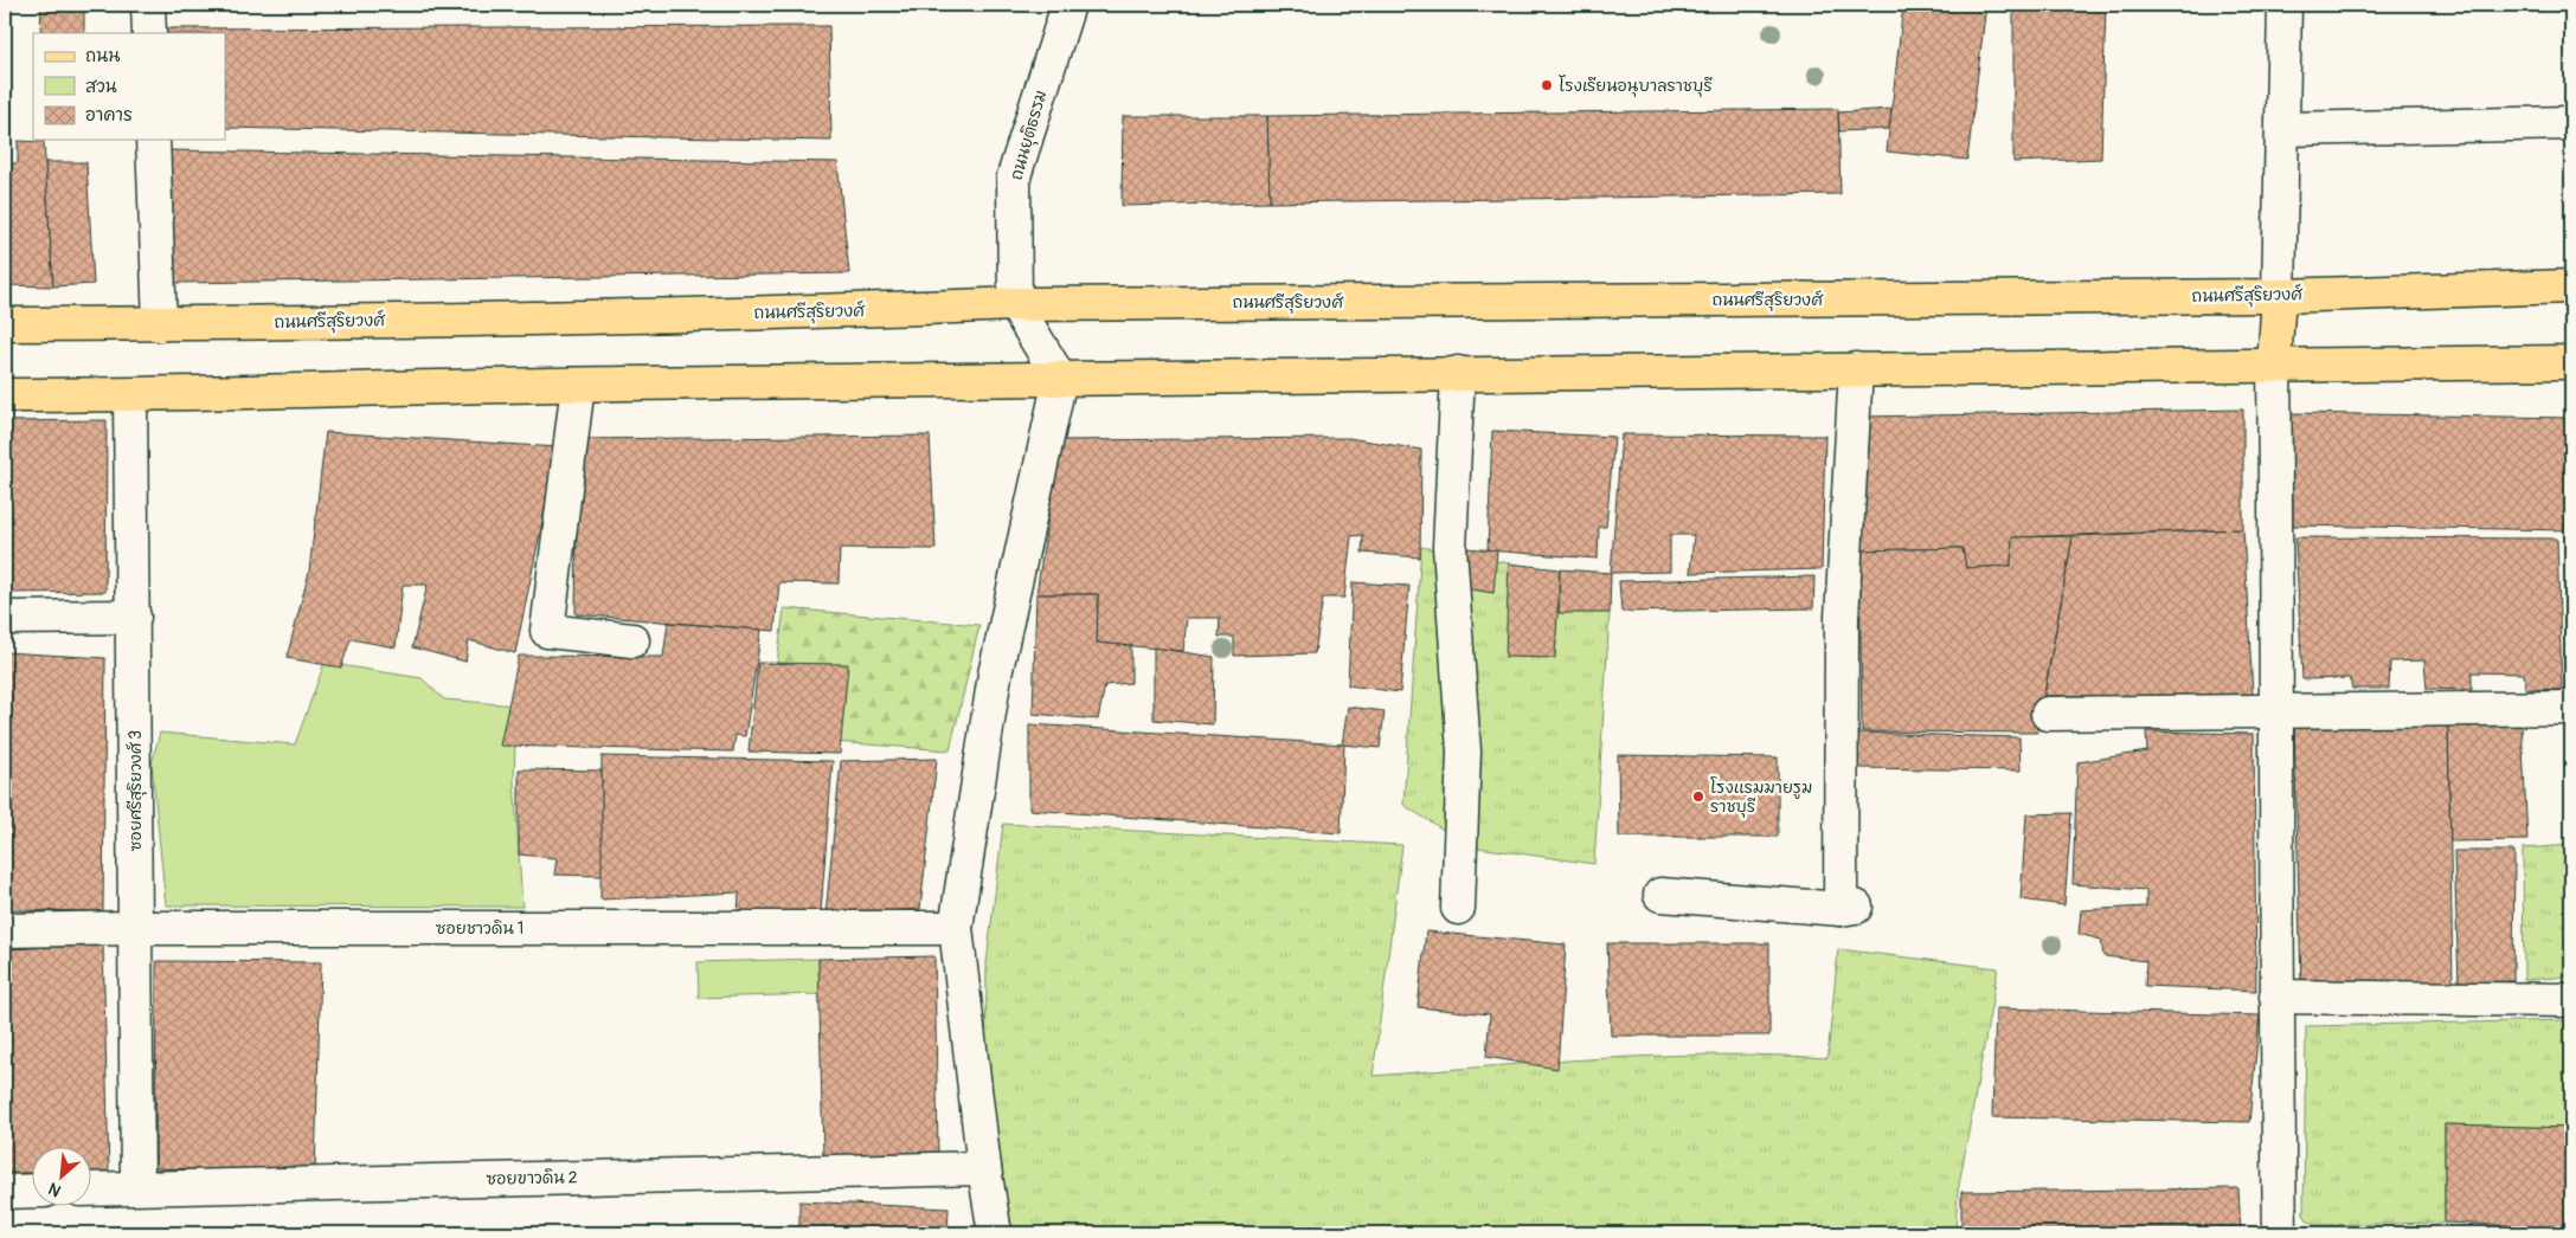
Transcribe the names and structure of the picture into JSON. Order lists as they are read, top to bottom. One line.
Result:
{"streets":{"main road":["ถนนศรีสุริยวงศ์"],"street":["ถนนยุติธรรม","ซอยศรีสุริยวงศ์ 3","ซอยชาวดิน 1","ซอยขาวดิน 2"]},"crossings":[["ถนนยุติธรรม","ถนนศรีสุริยวงศ์"],["ซอยศรีสุริยวงศ์ 3","ซอยชาวดิน 1"],["ซอยศรีสุริยวงศ์ 3","ซอยขาวดิน 2"]],"places":["โรงเรียนอนุบาลราชบุรี","โรงแรมมายรูม ราชบุรี"],"legend":["ถนน","สวน","อาคาร"],"north":"bottom left"}
